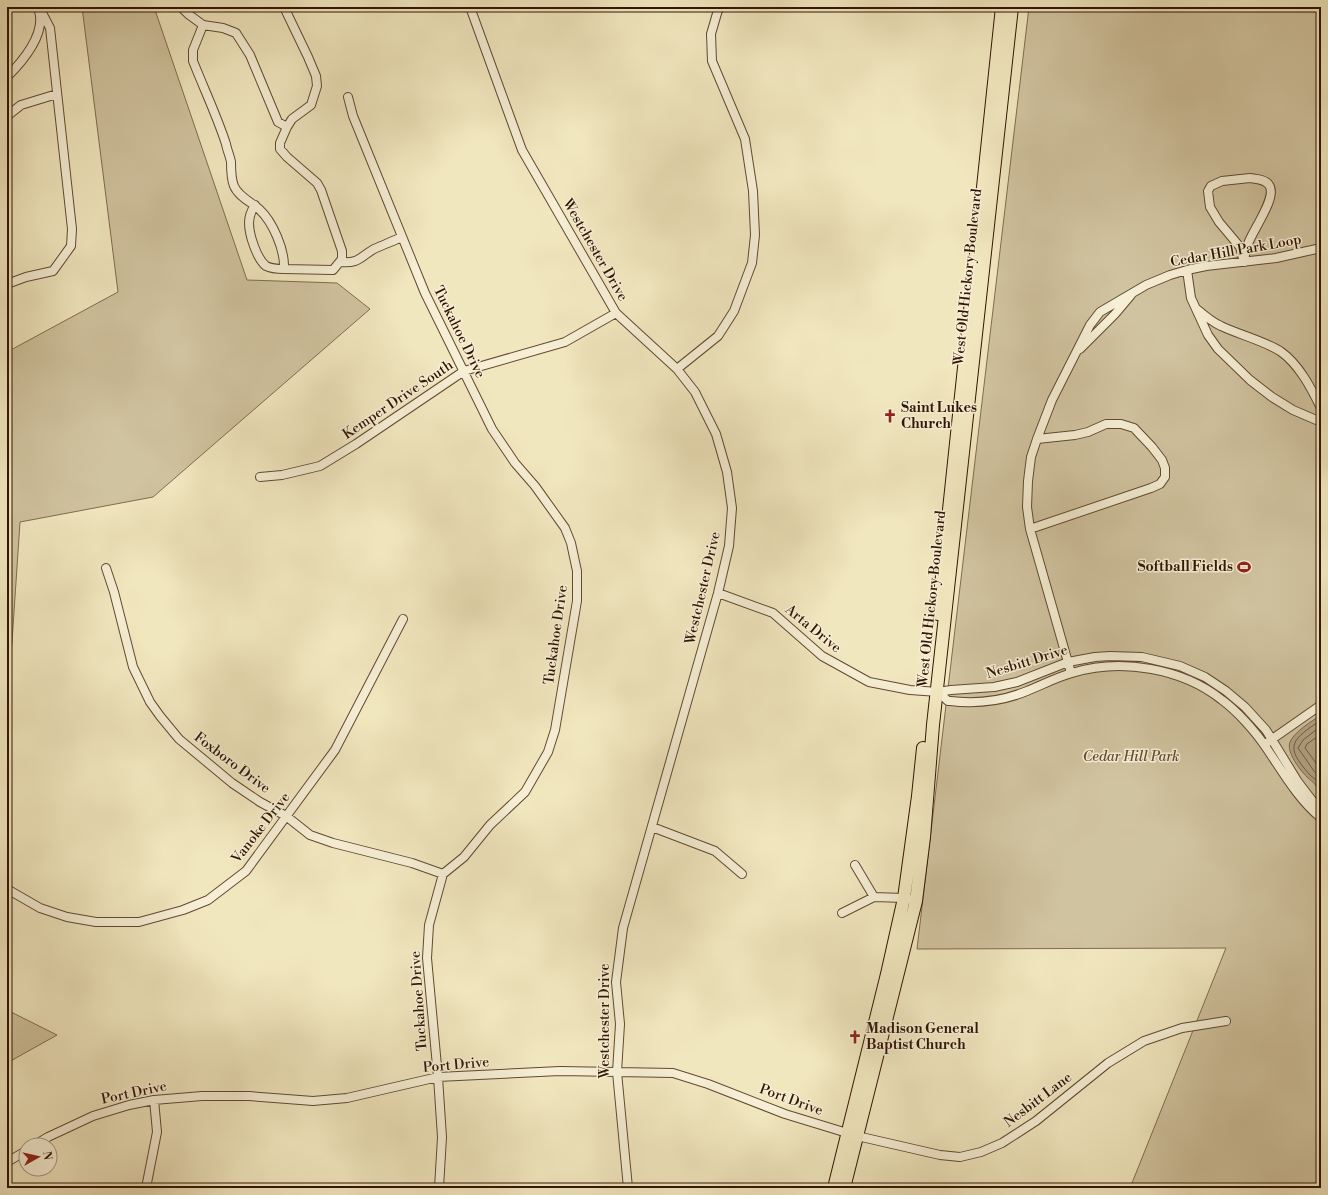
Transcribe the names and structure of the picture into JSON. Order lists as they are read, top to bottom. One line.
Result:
{"streets":{"main road":["West Old Hickory Boulevard"],"street":["Westchester Drive","Cedar Hill Park Loop","Tuckahoe Drive","Kemper Drive South","Arta Drive","Nesbitt Drive","Foxboro Drive","Vanoke Drive","Port Drive","Nesbitt Lane"]},"crossings":[["Westchester Drive","Kemper Drive South"],["Westchester Drive","Arta Drive"],["Westchester Drive","Port Drive"],["Cedar Hill Park Loop","Nesbitt Drive"],["West Old Hickory Boulevard","Arta Drive"],["West Old Hickory Boulevard","Nesbitt Drive"],["West Old Hickory Boulevard","Port Drive"],["West Old Hickory Boulevard","Nesbitt Lane"],["Tuckahoe Drive","Kemper Drive South"],["Tuckahoe Drive","Foxboro Drive"],["Tuckahoe Drive","Port Drive"],["Arta Drive","Nesbitt Drive"],["Foxboro Drive","Vanoke Drive"],["Port Drive","Nesbitt Lane"]],"parks":["Cedar Hill Park"],"places":{"church":["Saint Lukes Church","Madison General Baptist Church"],"sports":["Softball Fields"]},"north":"right"}
